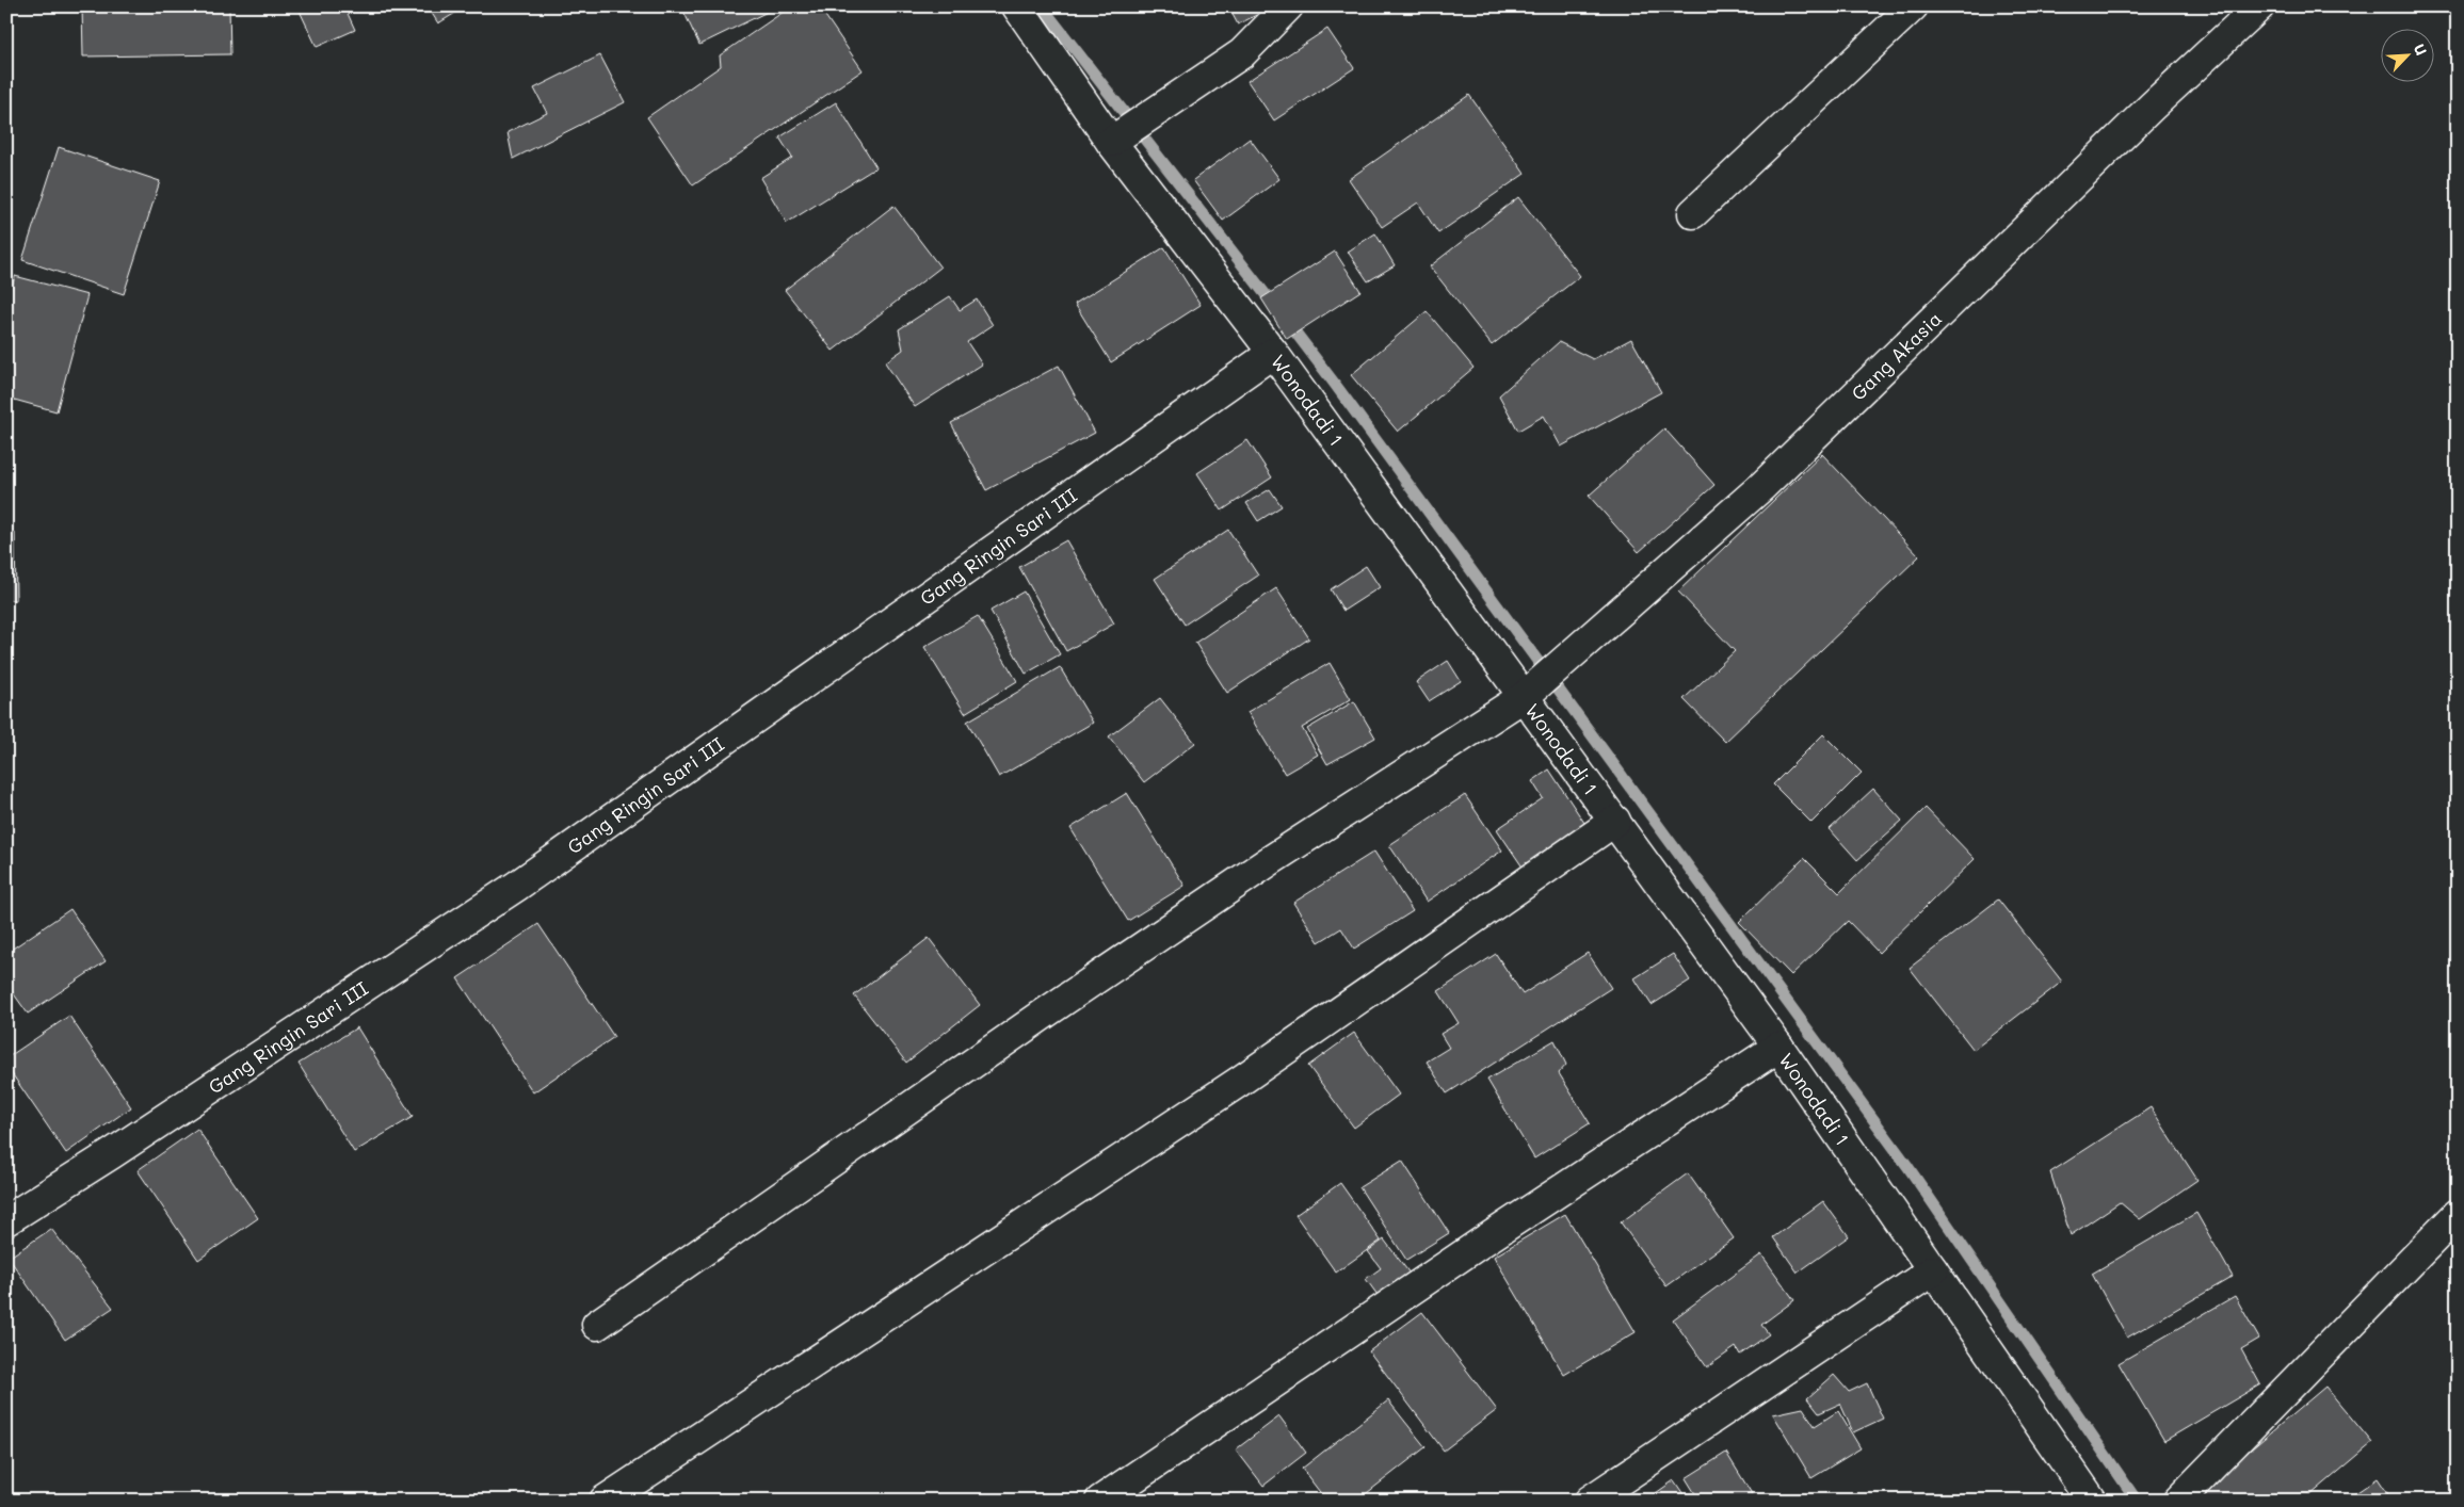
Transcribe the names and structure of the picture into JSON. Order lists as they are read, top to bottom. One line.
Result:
{"streets":{"street":["Gang Akasia","Wonodadi 1","Gang Ringin Sari III"]},"crossings":[["Gang Akasia","Wonodadi 1"],["Wonodadi 1","Gang Ringin Sari III"]],"north":"top right"}
